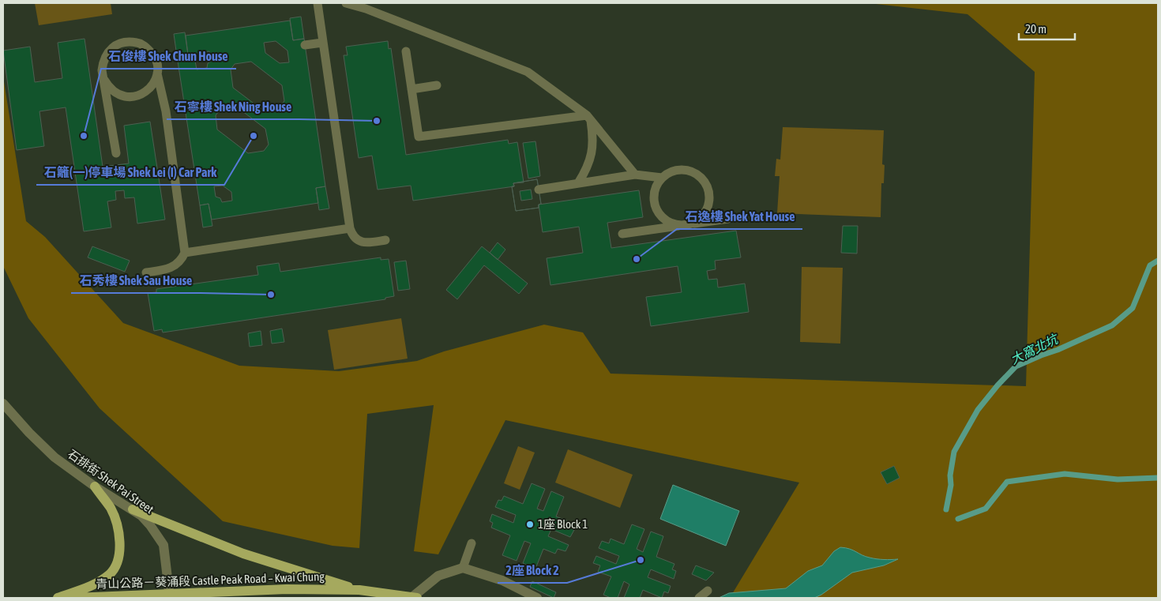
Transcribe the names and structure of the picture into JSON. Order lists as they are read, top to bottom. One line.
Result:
{"streets":{"main road":["青山公路－葵涌段 Castle Peak Road – Kwai Chung"],"street":["石排街 Shek Pai Street"]},"crossings":[["石排街 Shek Pai Street","青山公路－葵涌段 Castle Peak Road – Kwai Chung"]],"water":["大窩北坑"],"places":["石寧樓 Shek Ning House","石俊樓 Shek Chun House","石籬(一)停車場 Shek Lei (I) Car Park","石逸樓 Shek Yat House","石秀樓 Shek Sau House","1座 Block 1","2座 Block 2"],"scale_bar":"20 m"}
